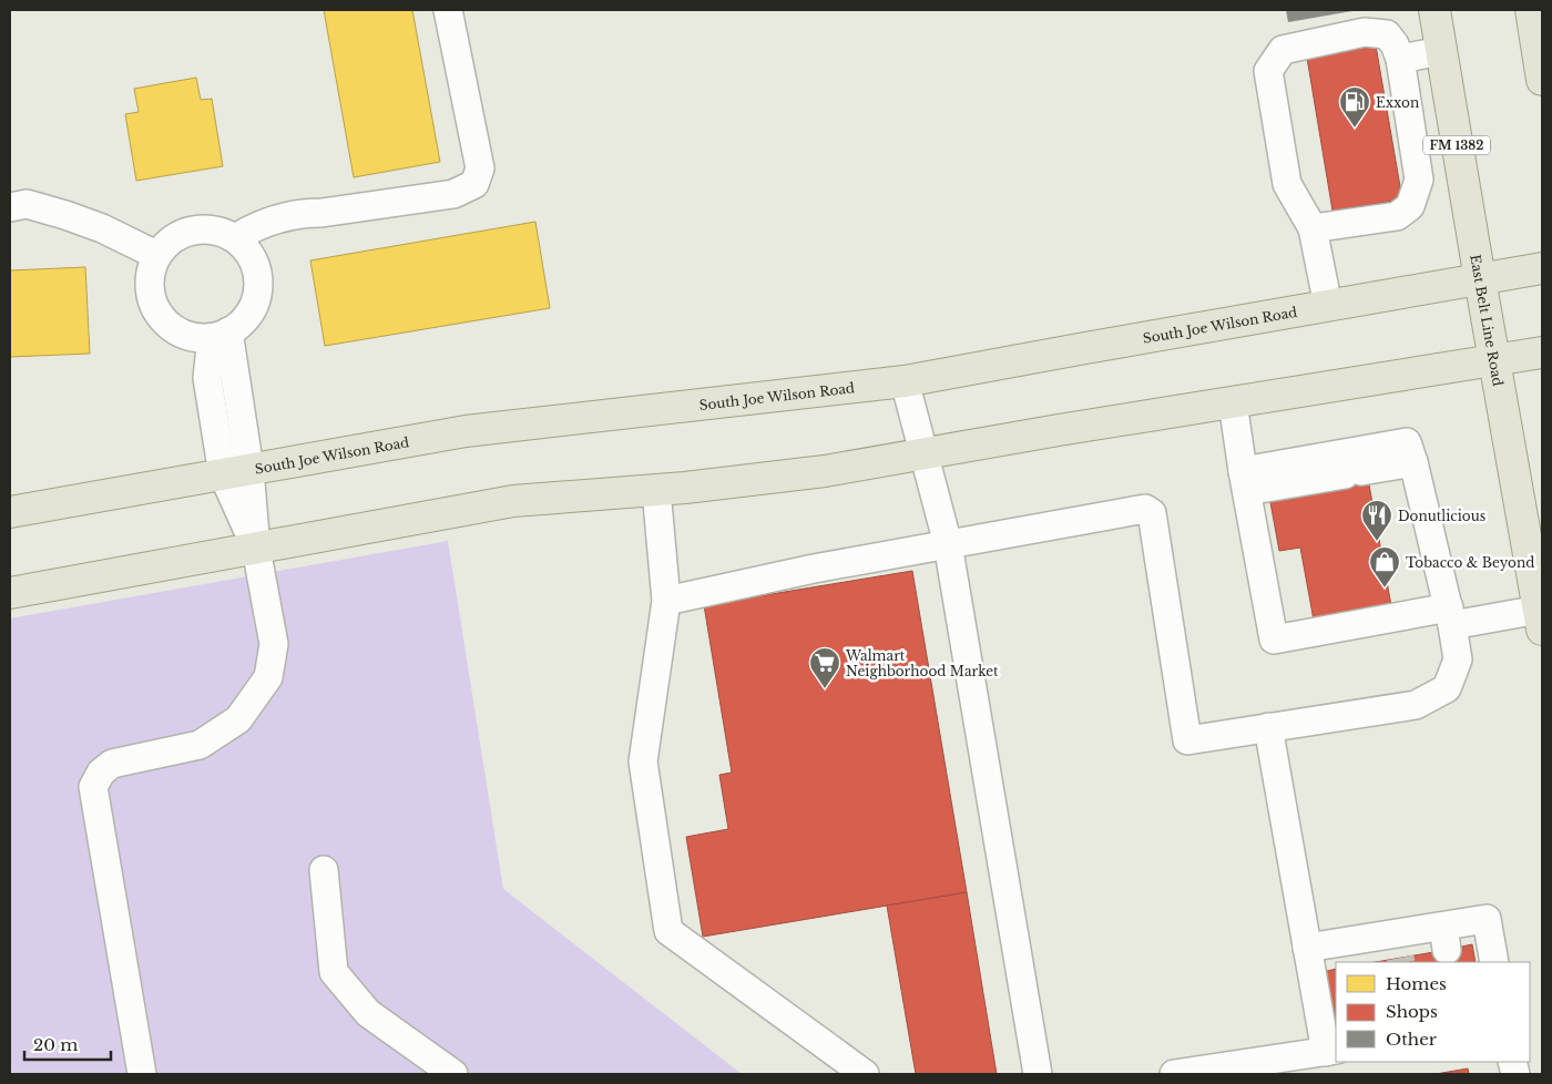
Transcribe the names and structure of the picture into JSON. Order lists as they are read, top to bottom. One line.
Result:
{"streets":{"main road":["FM 1382","East Belt Line Road","South Joe Wilson Road"]},"crossings":[["East Belt Line Road","South Joe Wilson Road"]],"places":{"fuel station":["Exxon"],"restaurant":["Donutlicious"],"shop":["Tobacco & Beyond"],"supermarket":["Walmart Neighborhood Market"]},"legend":["Homes","Shops","Other"],"scale_bar":"20 m"}
